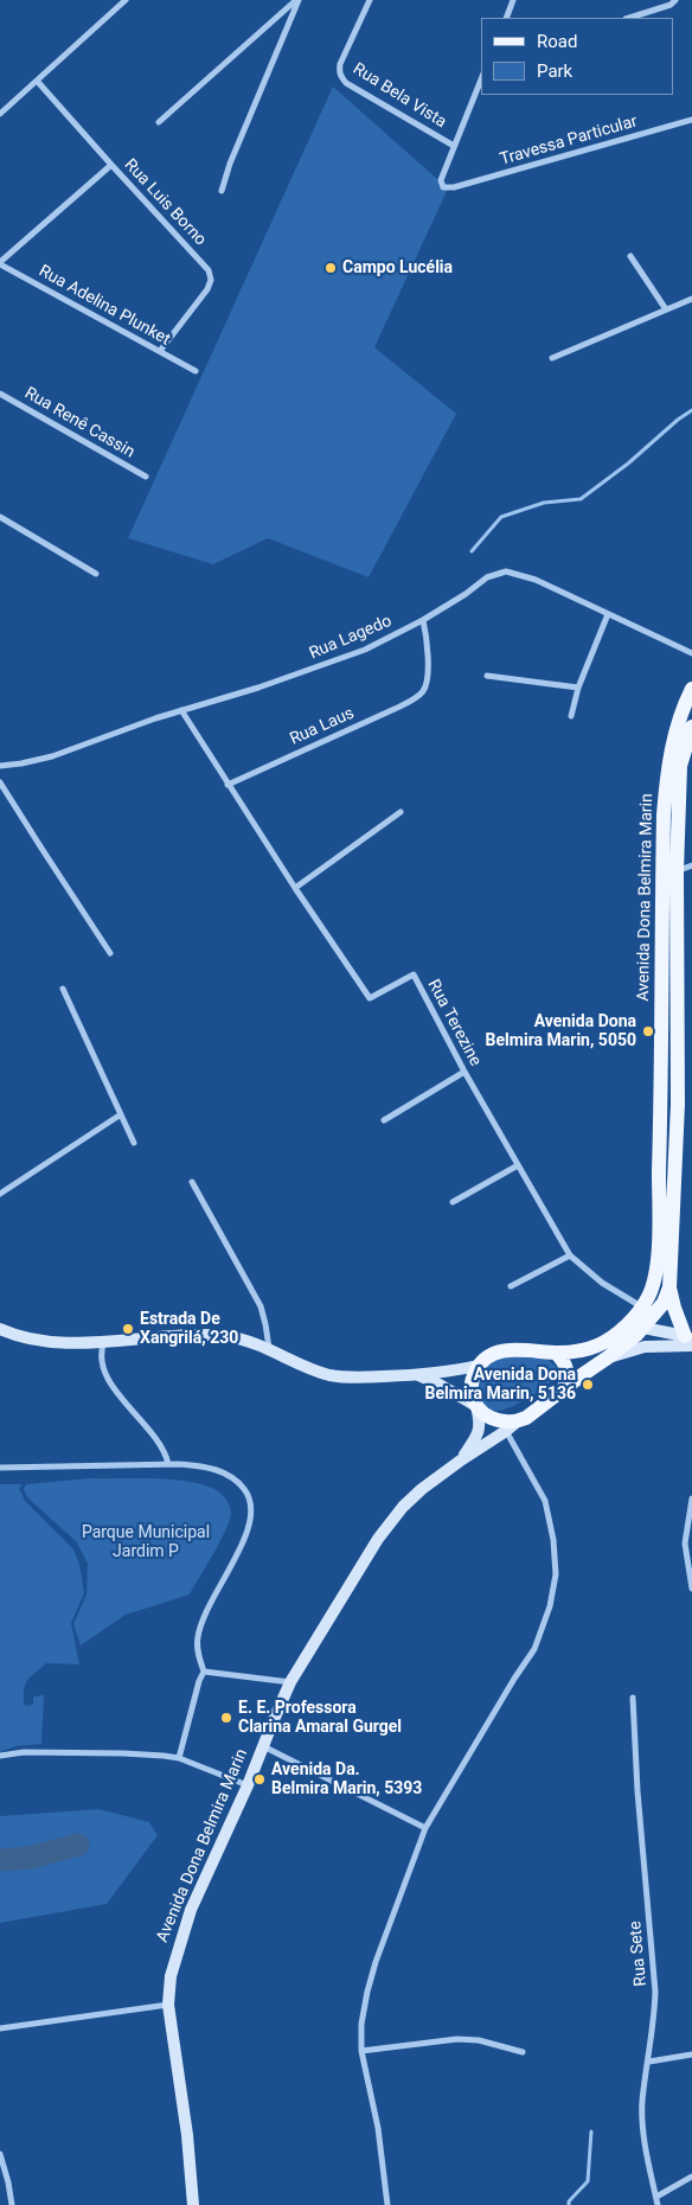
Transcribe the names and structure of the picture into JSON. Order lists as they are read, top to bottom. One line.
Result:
{"streets":{"main road":["Avenida Dona Belmira Marin"],"street":["Rua Bela Vista","Travessa Particular","Rua Luis Borno","Rua Adelina Plunket","Rua Renê Cassin","Rua Lagedo","Rua Laus","Rua Terezine","Rua Sete"]},"crossings":[["Rua Bela Vista","Travessa Particular"],["Rua Luis Borno","Rua Adelina Plunket"],["Rua Lagedo","Rua Laus"],["Rua Lagedo","Rua Terezine"],["Rua Laus","Rua Terezine"],["Avenida Dona Belmira Marin","Rua Terezine"]],"parks":["Parque Municipal Jardim P"],"places":["Campo Lucélia","Avenida Dona Belmira Marin, 5050","Estrada De Xangrilá, 230","Avenida Dona Belmira Marin, 5136","E. E. Professora Clarina Amaral Gurgel","Avenida Da. Belmira Marin, 5393"],"legend":["Road","Park"]}
